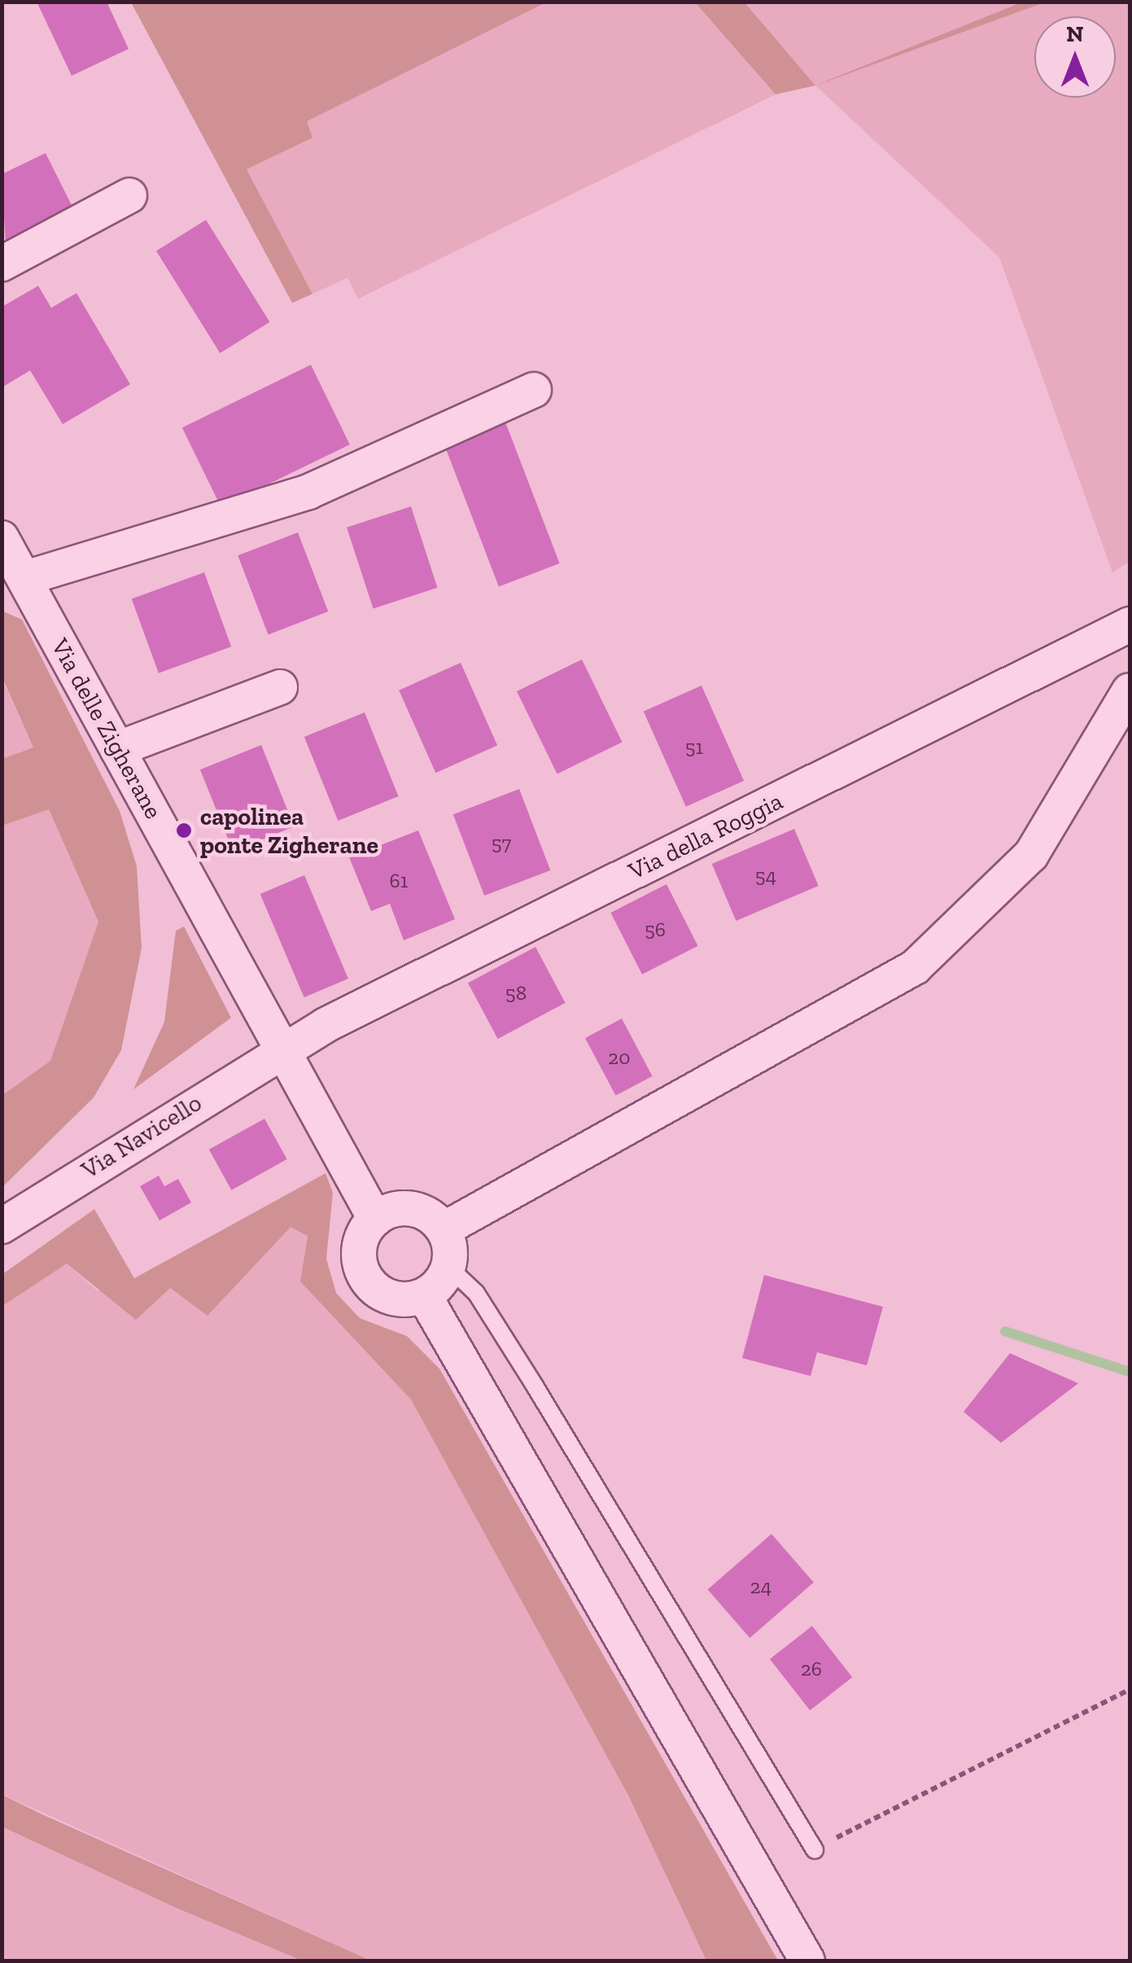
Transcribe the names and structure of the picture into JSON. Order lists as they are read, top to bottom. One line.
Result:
{"streets":{"street":["Via delle Zigherane","Via della Roggia","Via Navicello"]},"crossings":[["Via delle Zigherane","Via della Roggia"],["Via delle Zigherane","Via Navicello"],["Via della Roggia","Via Navicello"]],"places":["capolinea ponte Zigherane"],"house_numbers":["51","57","54","61","56","58","20","24","26"],"north":"top"}
